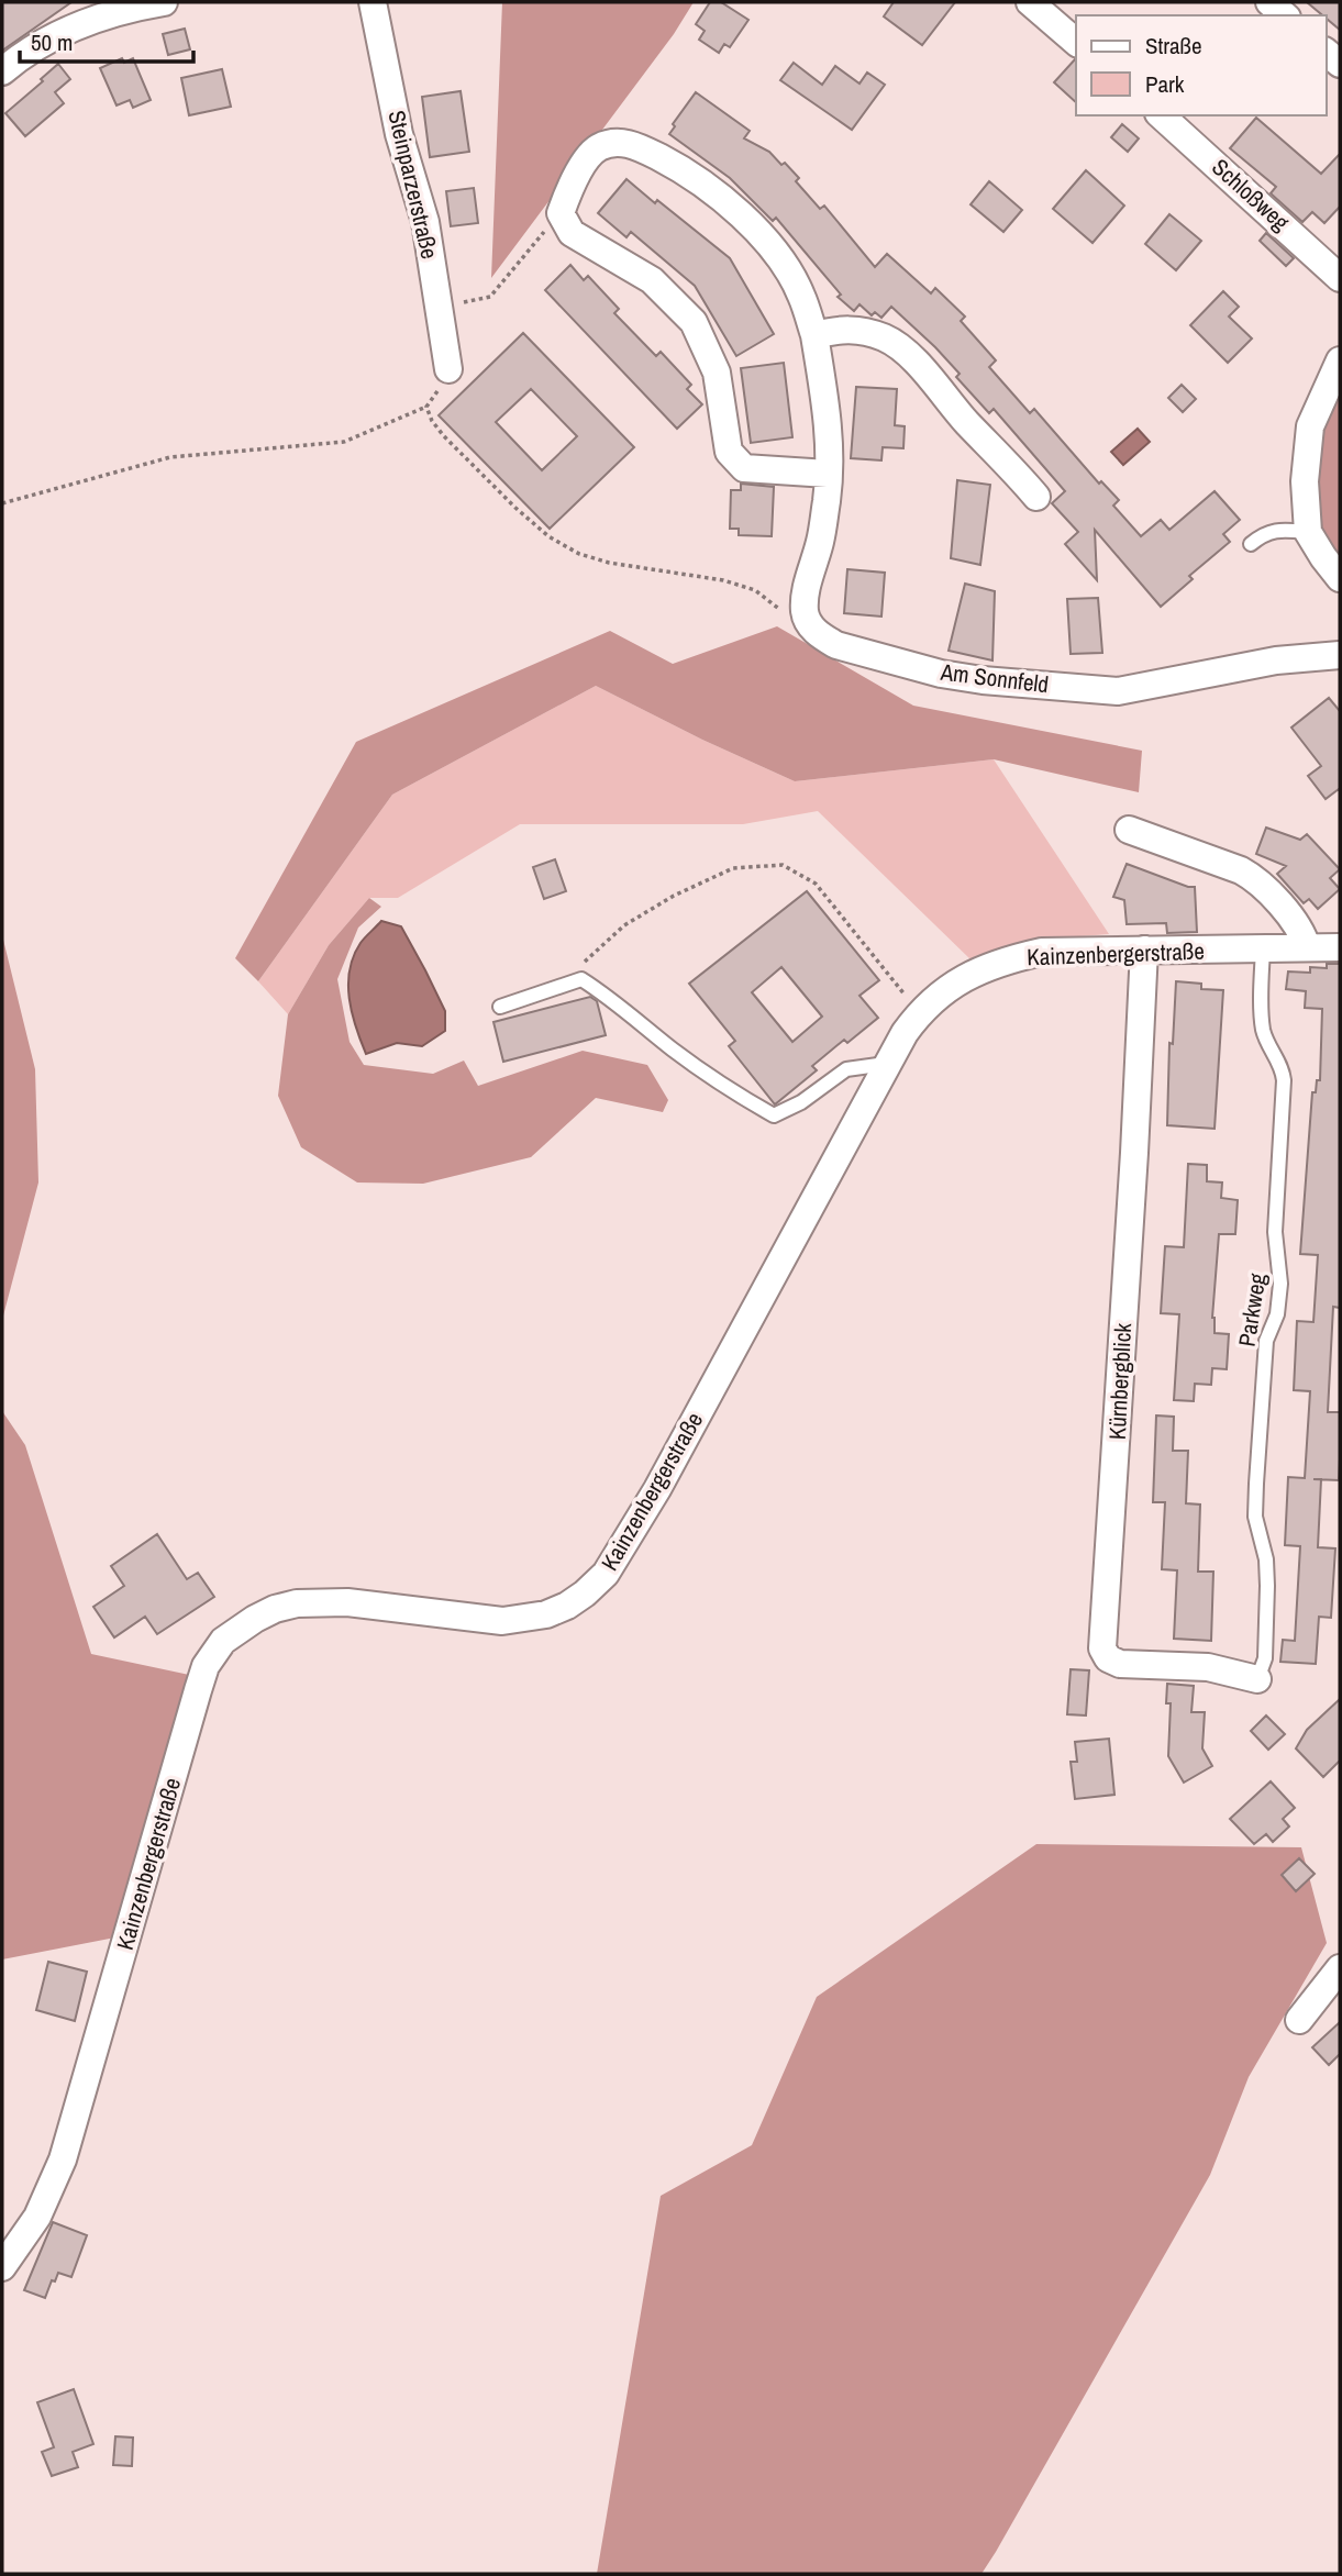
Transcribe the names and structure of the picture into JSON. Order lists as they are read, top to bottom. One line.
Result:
{"streets":{"street":["Steinparzerstraße","Schloßweg","Am Sonnfeld","Kainzenbergerstraße","Kürnbergblick"],"lane":["Parkweg"]},"crossings":[["Kainzenbergerstraße","Parkweg"],["Kainzenbergerstraße","Kürnbergblick"],["Parkweg","Kürnbergblick"]],"legend":["Straße","Park"],"scale_bar":"50 m"}
